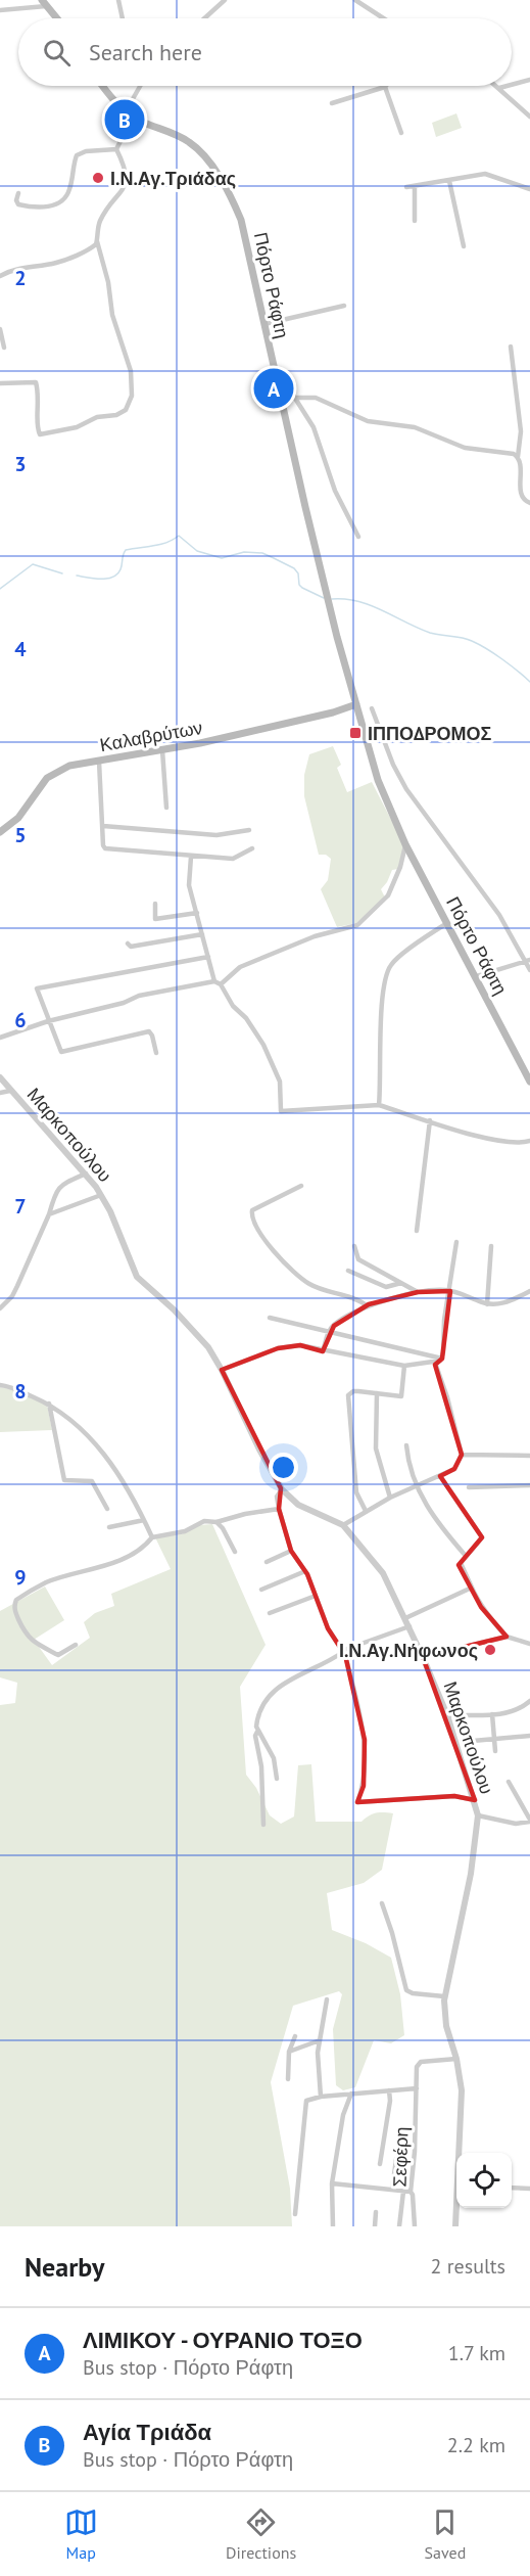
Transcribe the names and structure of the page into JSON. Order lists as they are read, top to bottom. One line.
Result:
{"streets":{"main road":["Πόρτο Ράφτη","Καλαβρύτων"],"street":["Μαρκοπούλου","Σεφέρη"]},"crossings":[["Πόρτο Ράφτη","Καλαβρύτων"],["Μαρκοπούλου","Σεφέρη"]],"places":{"other":["Ι.Ν.Αγ.Τριάδας","Ι.Ν.Αγ.Νήφωνος"],"transit":["ΙΠΠΟΔΡΟΜΟΣ"]},"page":{"search":"Search here","pins":["B","A"],"heading":["Nearby","2 results"],"list":[{"mark":"A","name":"ΛΙΜΙΚΟΥ - ΟΥΡΑΝΙΟ ΤΟΞΟ","note":"Bus stop · Πόρτο Ράφτη","value":"1.7 km"},{"mark":"B","name":"Αγία Τριάδα","note":"Bus stop · Πόρτο Ράφτη","value":"2.2 km"}],"nav":["Map","Directions","Saved"]},"grid":{"rows":["2","3","4","5","6","7","8","9"]}}
